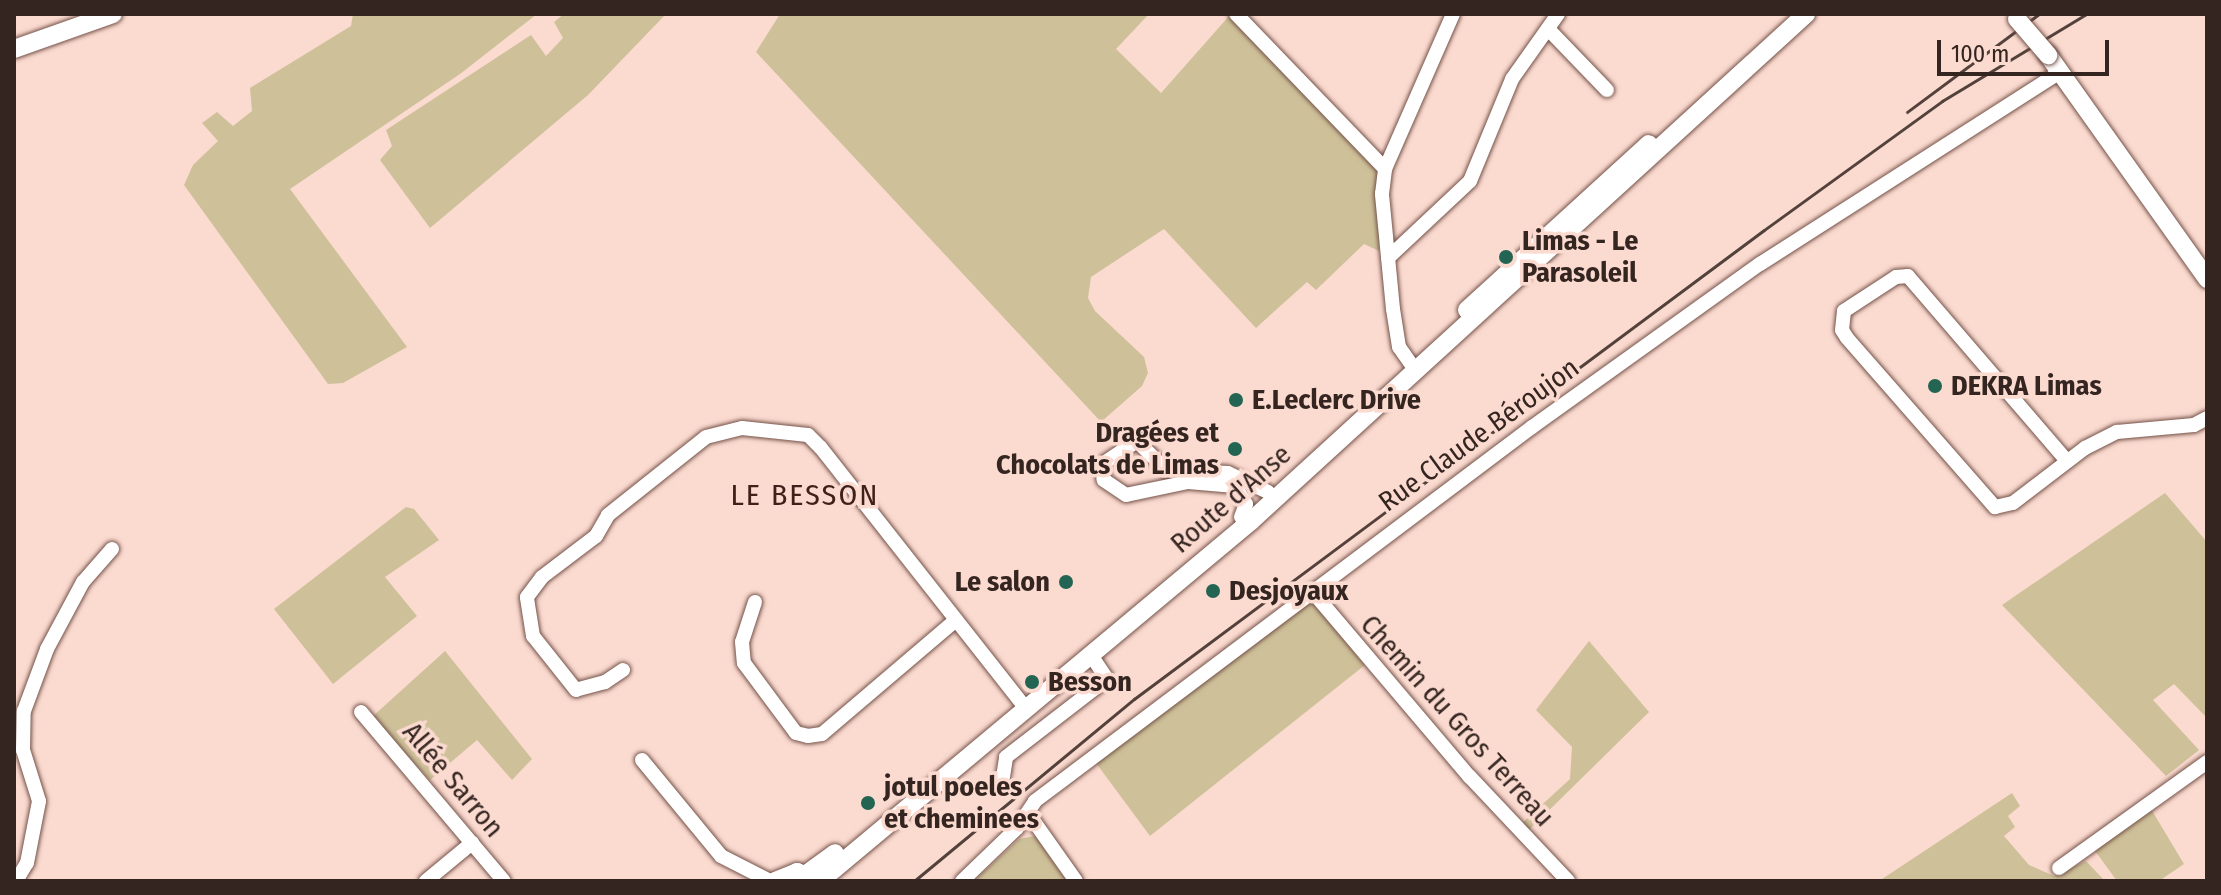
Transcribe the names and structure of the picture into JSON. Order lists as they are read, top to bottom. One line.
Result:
{"streets":{"main road":["Route d'Anse"],"street":["Rue Claude Béroujon","Chemin du Gros Terreau","Allée Sarron"]},"crossings":[["Rue Claude Béroujon","Chemin du Gros Terreau"]],"districts":["LE BESSON"],"places":["Limas - Le Parasoleil","DEKRA Limas","E.Leclerc Drive","Dragées et Chocolats de Limas","Le salon","Desjoyaux","Besson","jotul poeles et cheminees"],"scale_bar":"100 m"}
